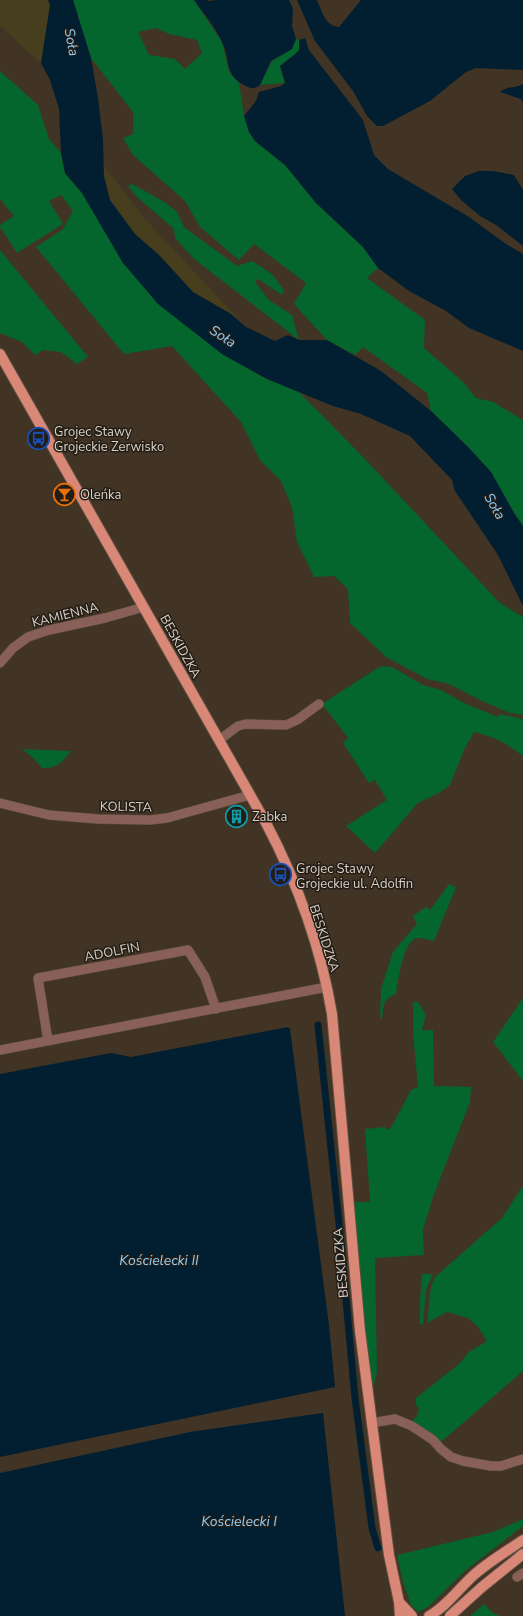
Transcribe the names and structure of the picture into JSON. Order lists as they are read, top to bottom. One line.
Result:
{"streets":{"main road":["BESKIDZKA"],"street":["KAMIENNA","KOLISTA","ADOLFIN"]},"crossings":[["KAMIENNA","BESKIDZKA"],["BESKIDZKA","KOLISTA"]],"water":["Soła","Kościelecki II","Kościelecki I"],"places":{"bus stop":["Grojec Stawy Grojeckie Zerwisko","Grojec Stawy Grojeckie ul. Adolfin"],"bar":["Oleńka"],"building":["Zabka"]}}
